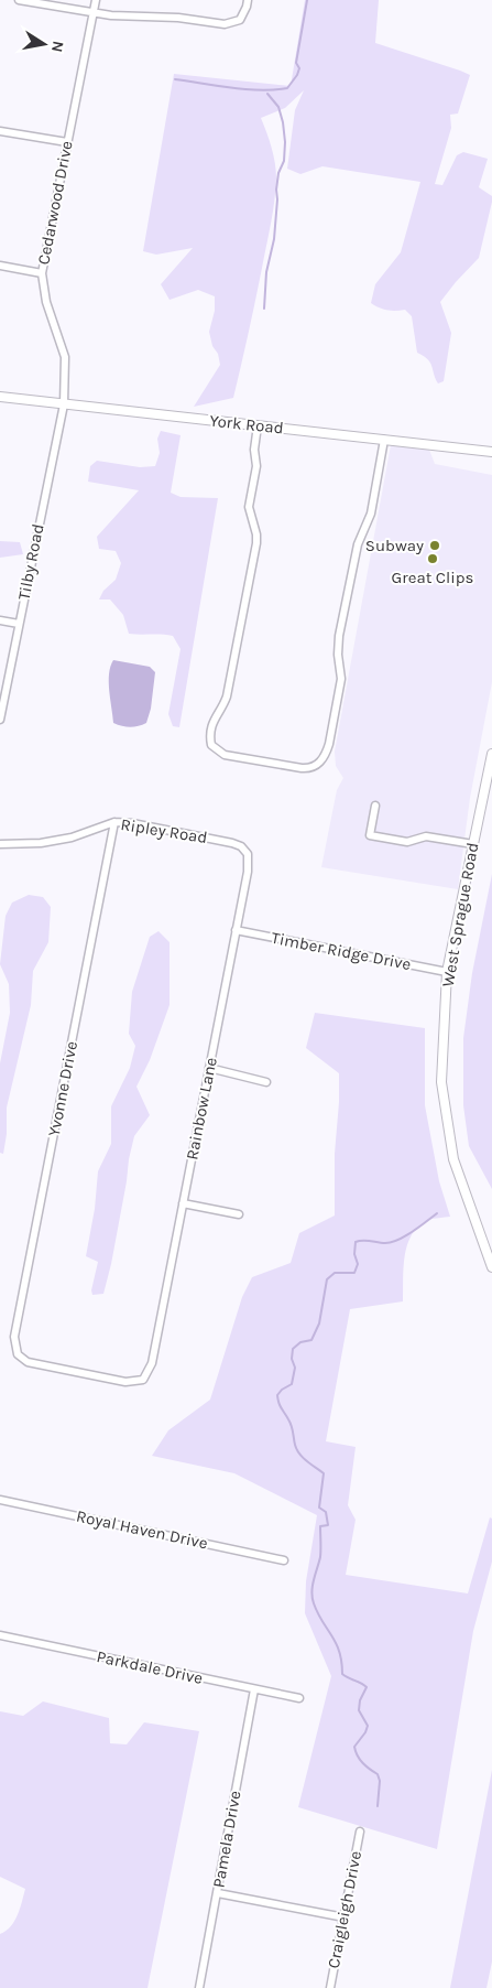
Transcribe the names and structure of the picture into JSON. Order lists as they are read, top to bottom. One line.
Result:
{"streets":{"street":["Cedarwood Drive","York Road","Tilby Road","Ripley Road","West Sprague Road","Timber Ridge Drive","Yvonne Drive","Rainbow Lane","Royal Haven Drive","Parkdale Drive","Pamela Drive","Craigleigh Drive"]},"crossings":[["Cedarwood Drive","York Road"],["Cedarwood Drive","Tilby Road"],["York Road","Tilby Road"],["Ripley Road","Yvonne Drive"],["Ripley Road","Rainbow Lane"],["West Sprague Road","Timber Ridge Drive"],["Timber Ridge Drive","Rainbow Lane"],["Yvonne Drive","Rainbow Lane"],["Parkdale Drive","Pamela Drive"]],"places":["Subway","Great Clips"],"north":"right"}
